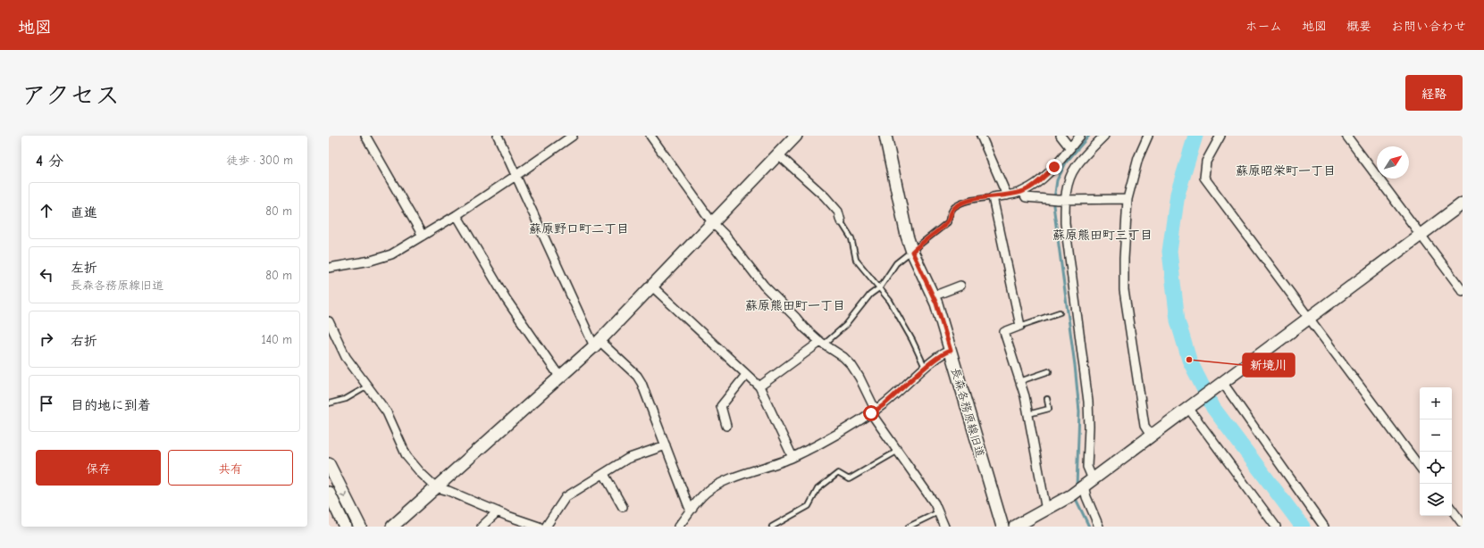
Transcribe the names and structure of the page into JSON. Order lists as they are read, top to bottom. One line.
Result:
{"streets":{"street":["長森各務原線旧道"]},"districts":["蘇原昭栄町一丁目","蘇原野口町二丁目","蘇原熊田町三丁目","蘇原熊田町一丁目"],"places":["新境川"],"north":"top right","page":{"header":"地図","nav":["ホーム","地図","概要","お問い合わせ"],"title":"アクセス","buttons":["経路",["保存","共有"]],"heading":["4 分","徒歩 · 300 m"],"list":[["直進","80 m"],["左折","長森各務原線旧道","80 m"],["右折","140 m"],"目的地に到着"],"map_buttons":["+","−"]}}
